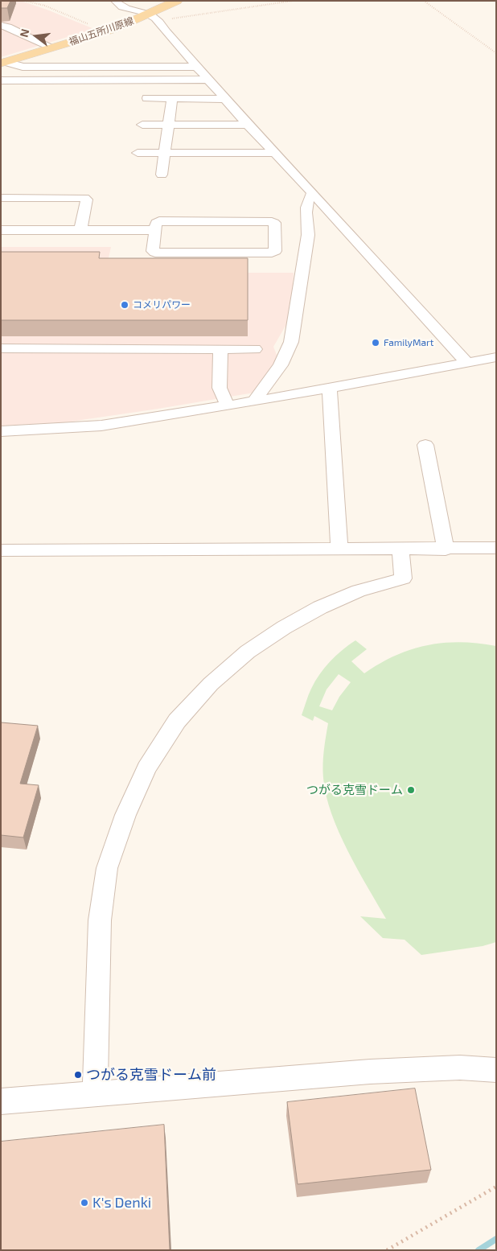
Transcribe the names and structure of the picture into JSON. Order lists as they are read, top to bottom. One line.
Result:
{"streets":{"main road":["福山五所川原線"]},"places":["コメリパワー","FamilyMart","つがる克雪ドーム","つがる克雪ドーム前","K's Denki"],"north":"left"}
